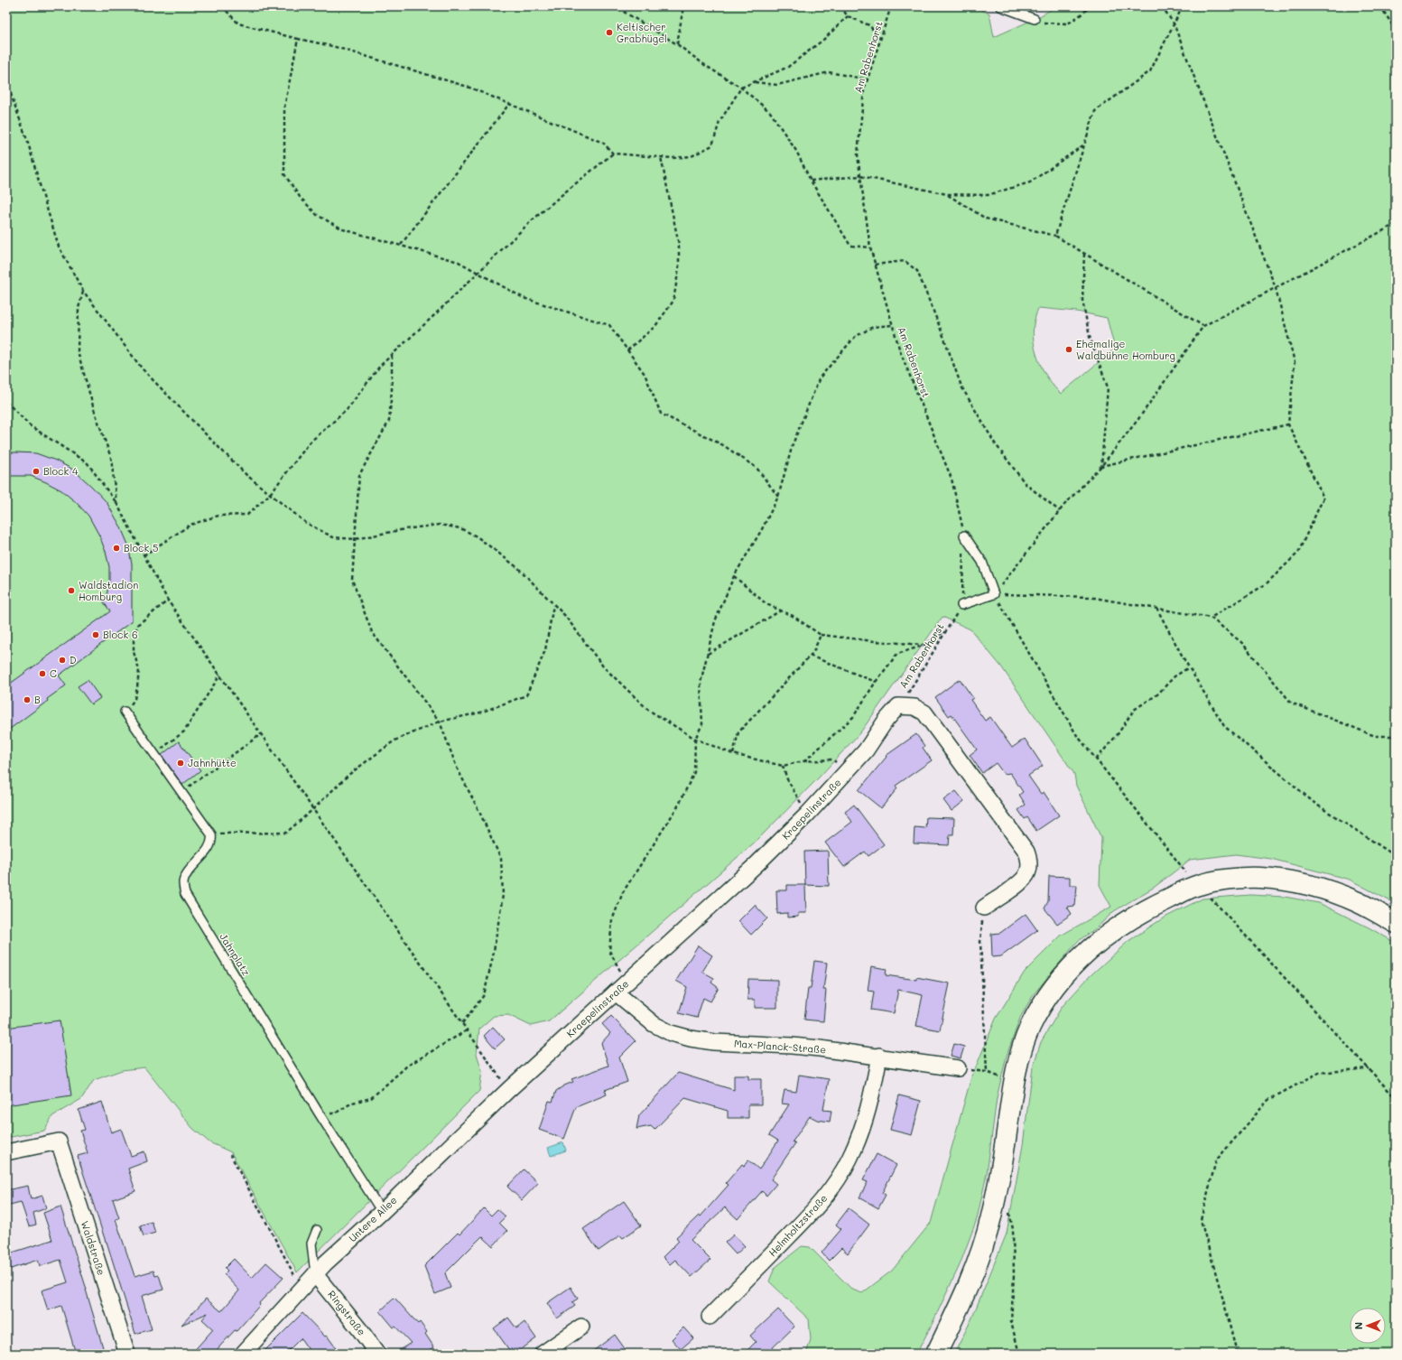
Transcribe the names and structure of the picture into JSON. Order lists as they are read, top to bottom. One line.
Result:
{"streets":{"street":["Kraepelinstraße","Max-Planck-Straße","Untere Allee","Helmholtzstraße","Waldstraße","Ringstraße"],"lane":["Jahnplatz"],"path":["Am Rabenhorst"]},"crossings":[["Am Rabenhorst","Kraepelinstraße"],["Kraepelinstraße","Max-Planck-Straße"],["Kraepelinstraße","Untere Allee"],["Jahnplatz","Untere Allee"],["Max-Planck-Straße","Helmholtzstraße"],["Untere Allee","Ringstraße"]],"places":["Keltischer Grabhügel","Ehemalige Waldbühne Homburg","Block 4","Block 5","Waldstadion Homburg","Block 6","D","C","B","Jahnhütte"],"north":"left"}
